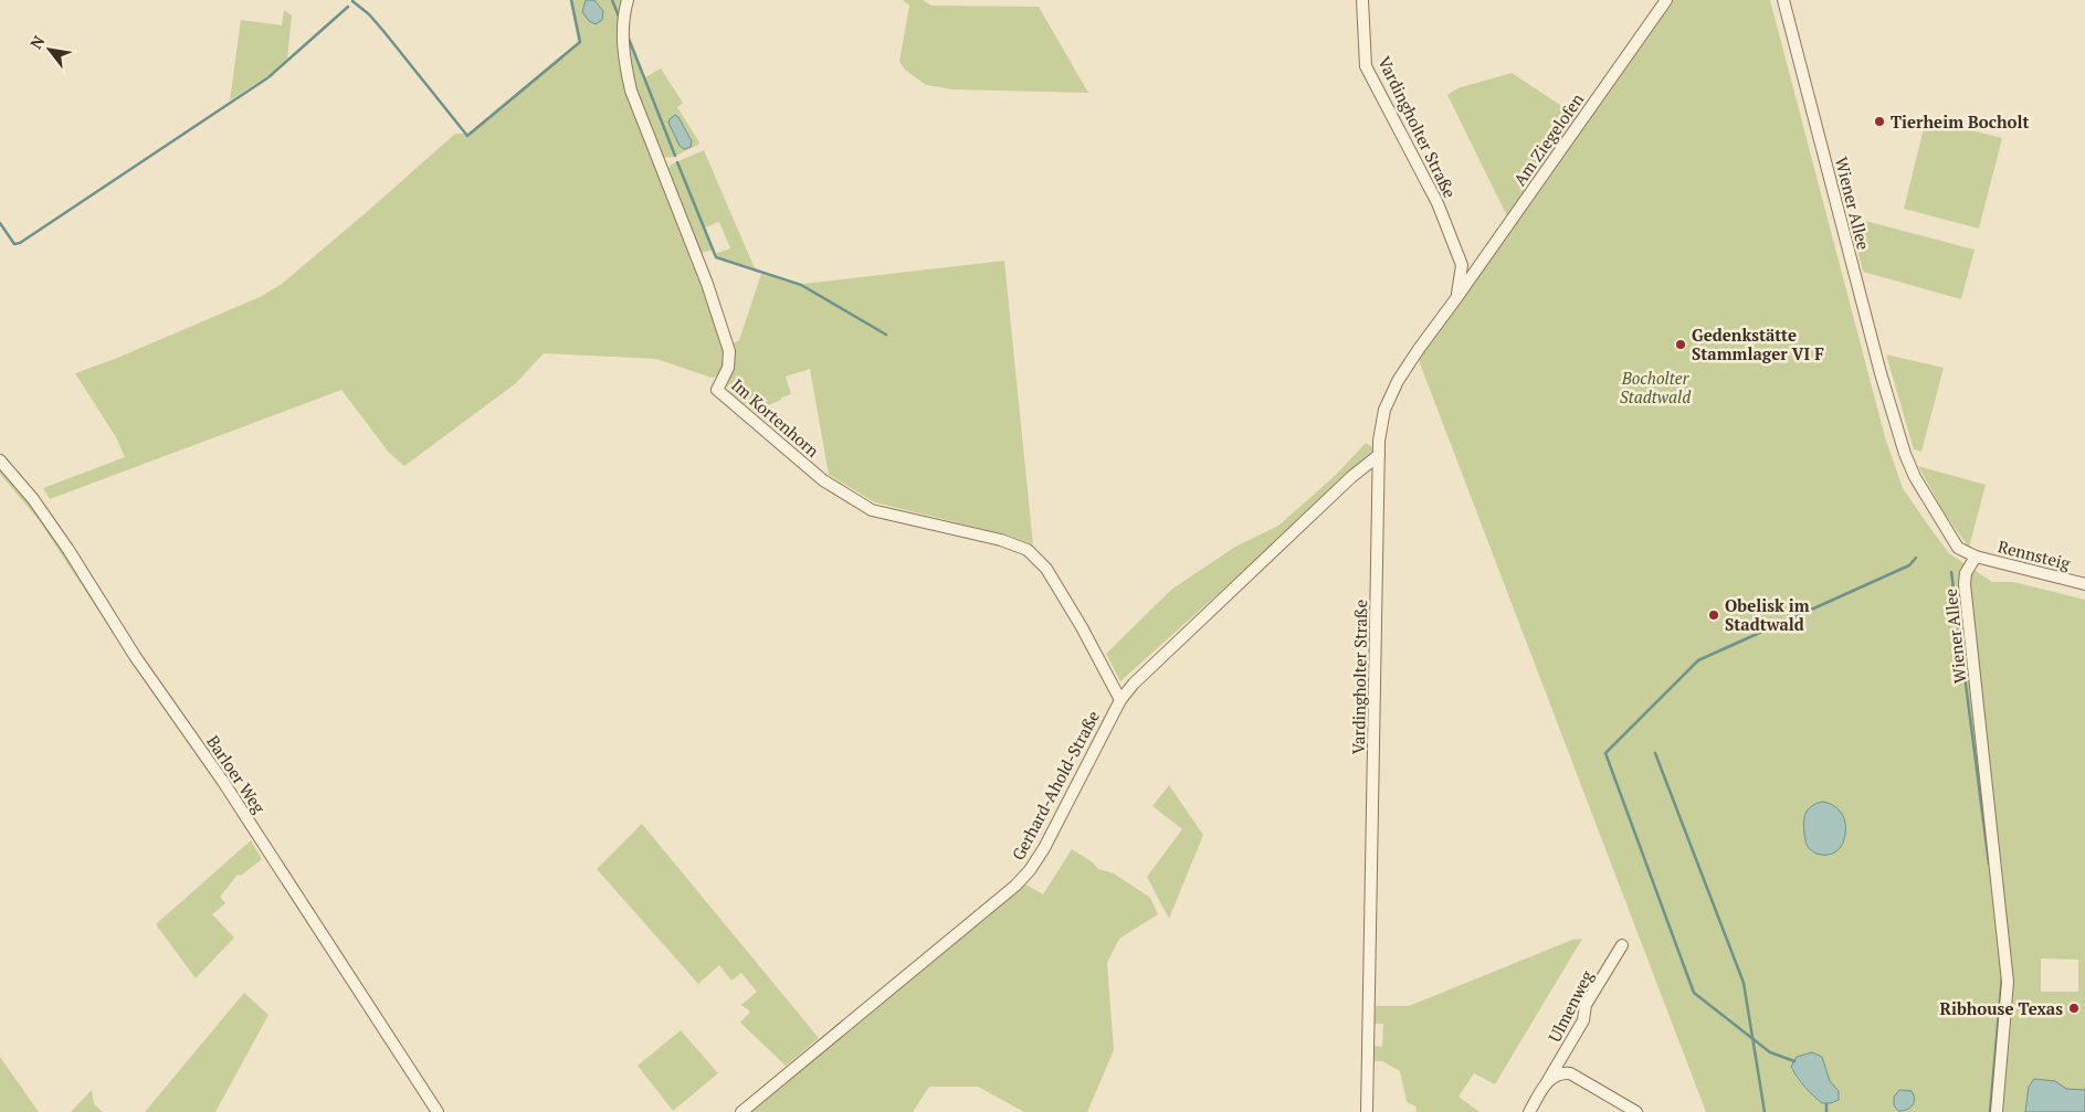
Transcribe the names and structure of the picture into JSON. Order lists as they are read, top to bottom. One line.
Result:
{"streets":{"street":["Vardingholter Straße","Am Ziegelofen","Wiener Allee","Im Kortenhorn","Rennsteig","Barloer Weg","Gerhard-Ahold-Straße","Ulmenweg"]},"crossings":[["Vardingholter Straße","Am Ziegelofen"],["Vardingholter Straße","Gerhard-Ahold-Straße"],["Wiener Allee","Rennsteig"],["Im Kortenhorn","Gerhard-Ahold-Straße"]],"parks":["Bocholter Stadtwald"],"places":["Tierheim Bocholt","Gedenkstätte Stammlager VI F","Obelisk im Stadtwald","Ribhouse Texas"],"north":"top left"}
